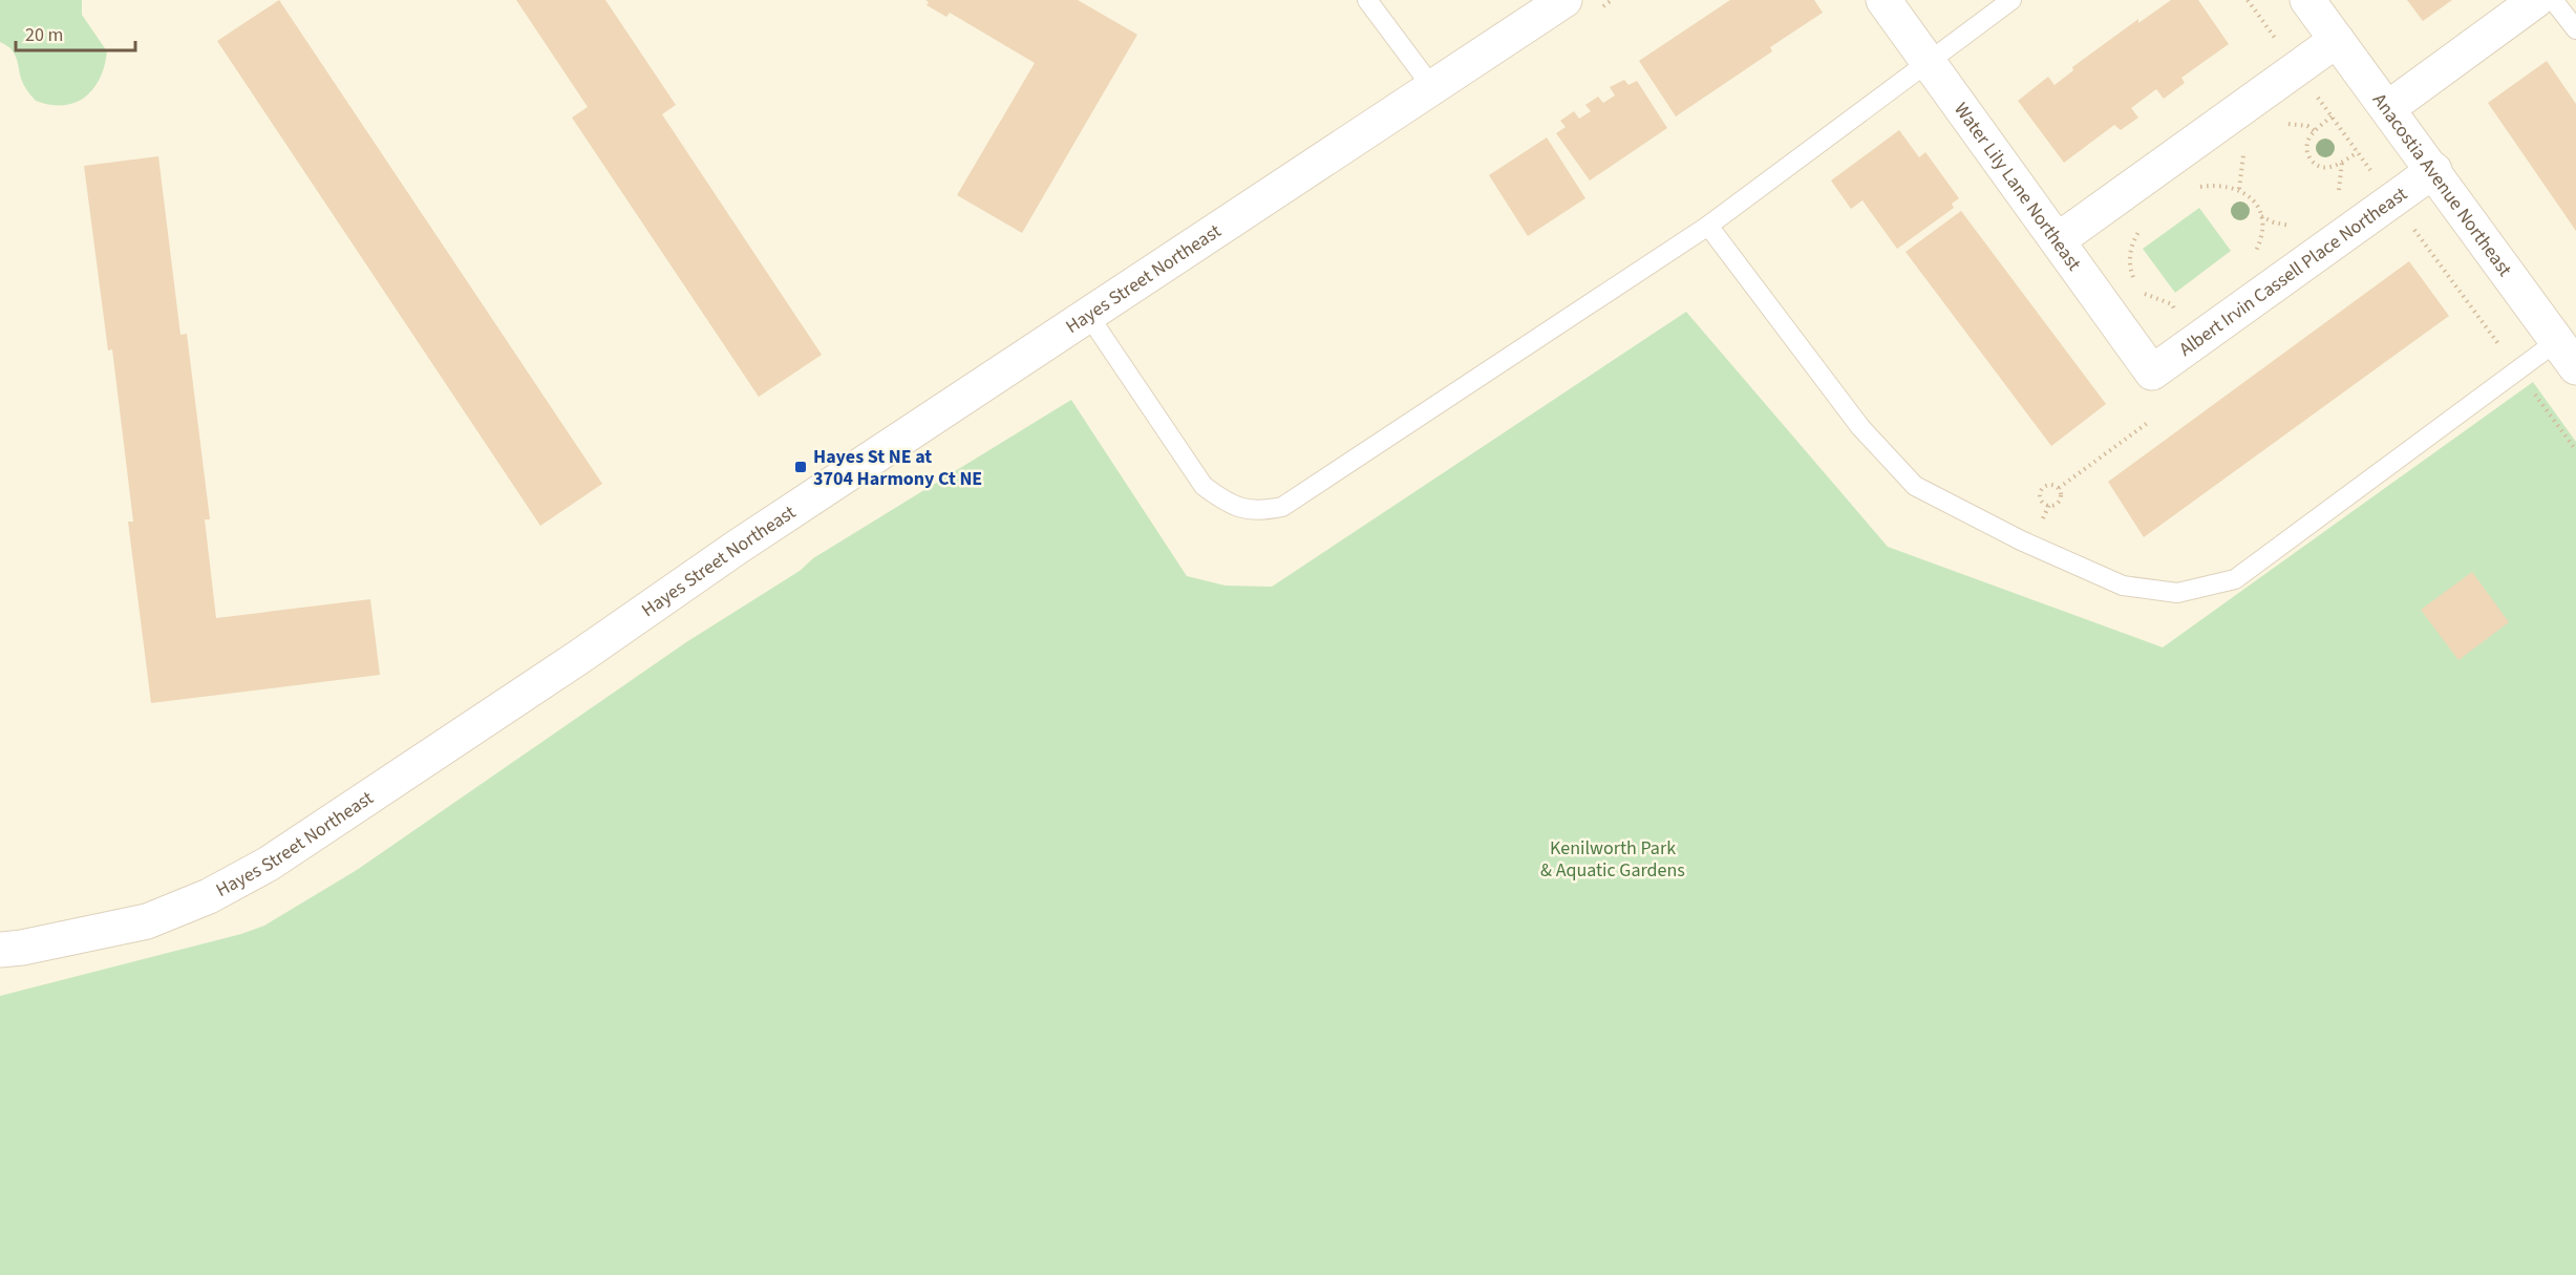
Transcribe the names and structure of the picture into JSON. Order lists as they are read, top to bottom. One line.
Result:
{"streets":{"street":["Anacostia Avenue Northeast","Water Lily Lane Northeast","Albert Irvin Cassell Place Northeast","Hayes Street Northeast"]},"crossings":[["Anacostia Avenue Northeast","Albert Irvin Cassell Place Northeast"],["Water Lily Lane Northeast","Albert Irvin Cassell Place Northeast"]],"parks":["Kenilworth Park & Aquatic Gardens"],"places":{"transit":["Hayes St NE at 3704 Harmony Ct NE"]},"scale_bar":"20 m"}
